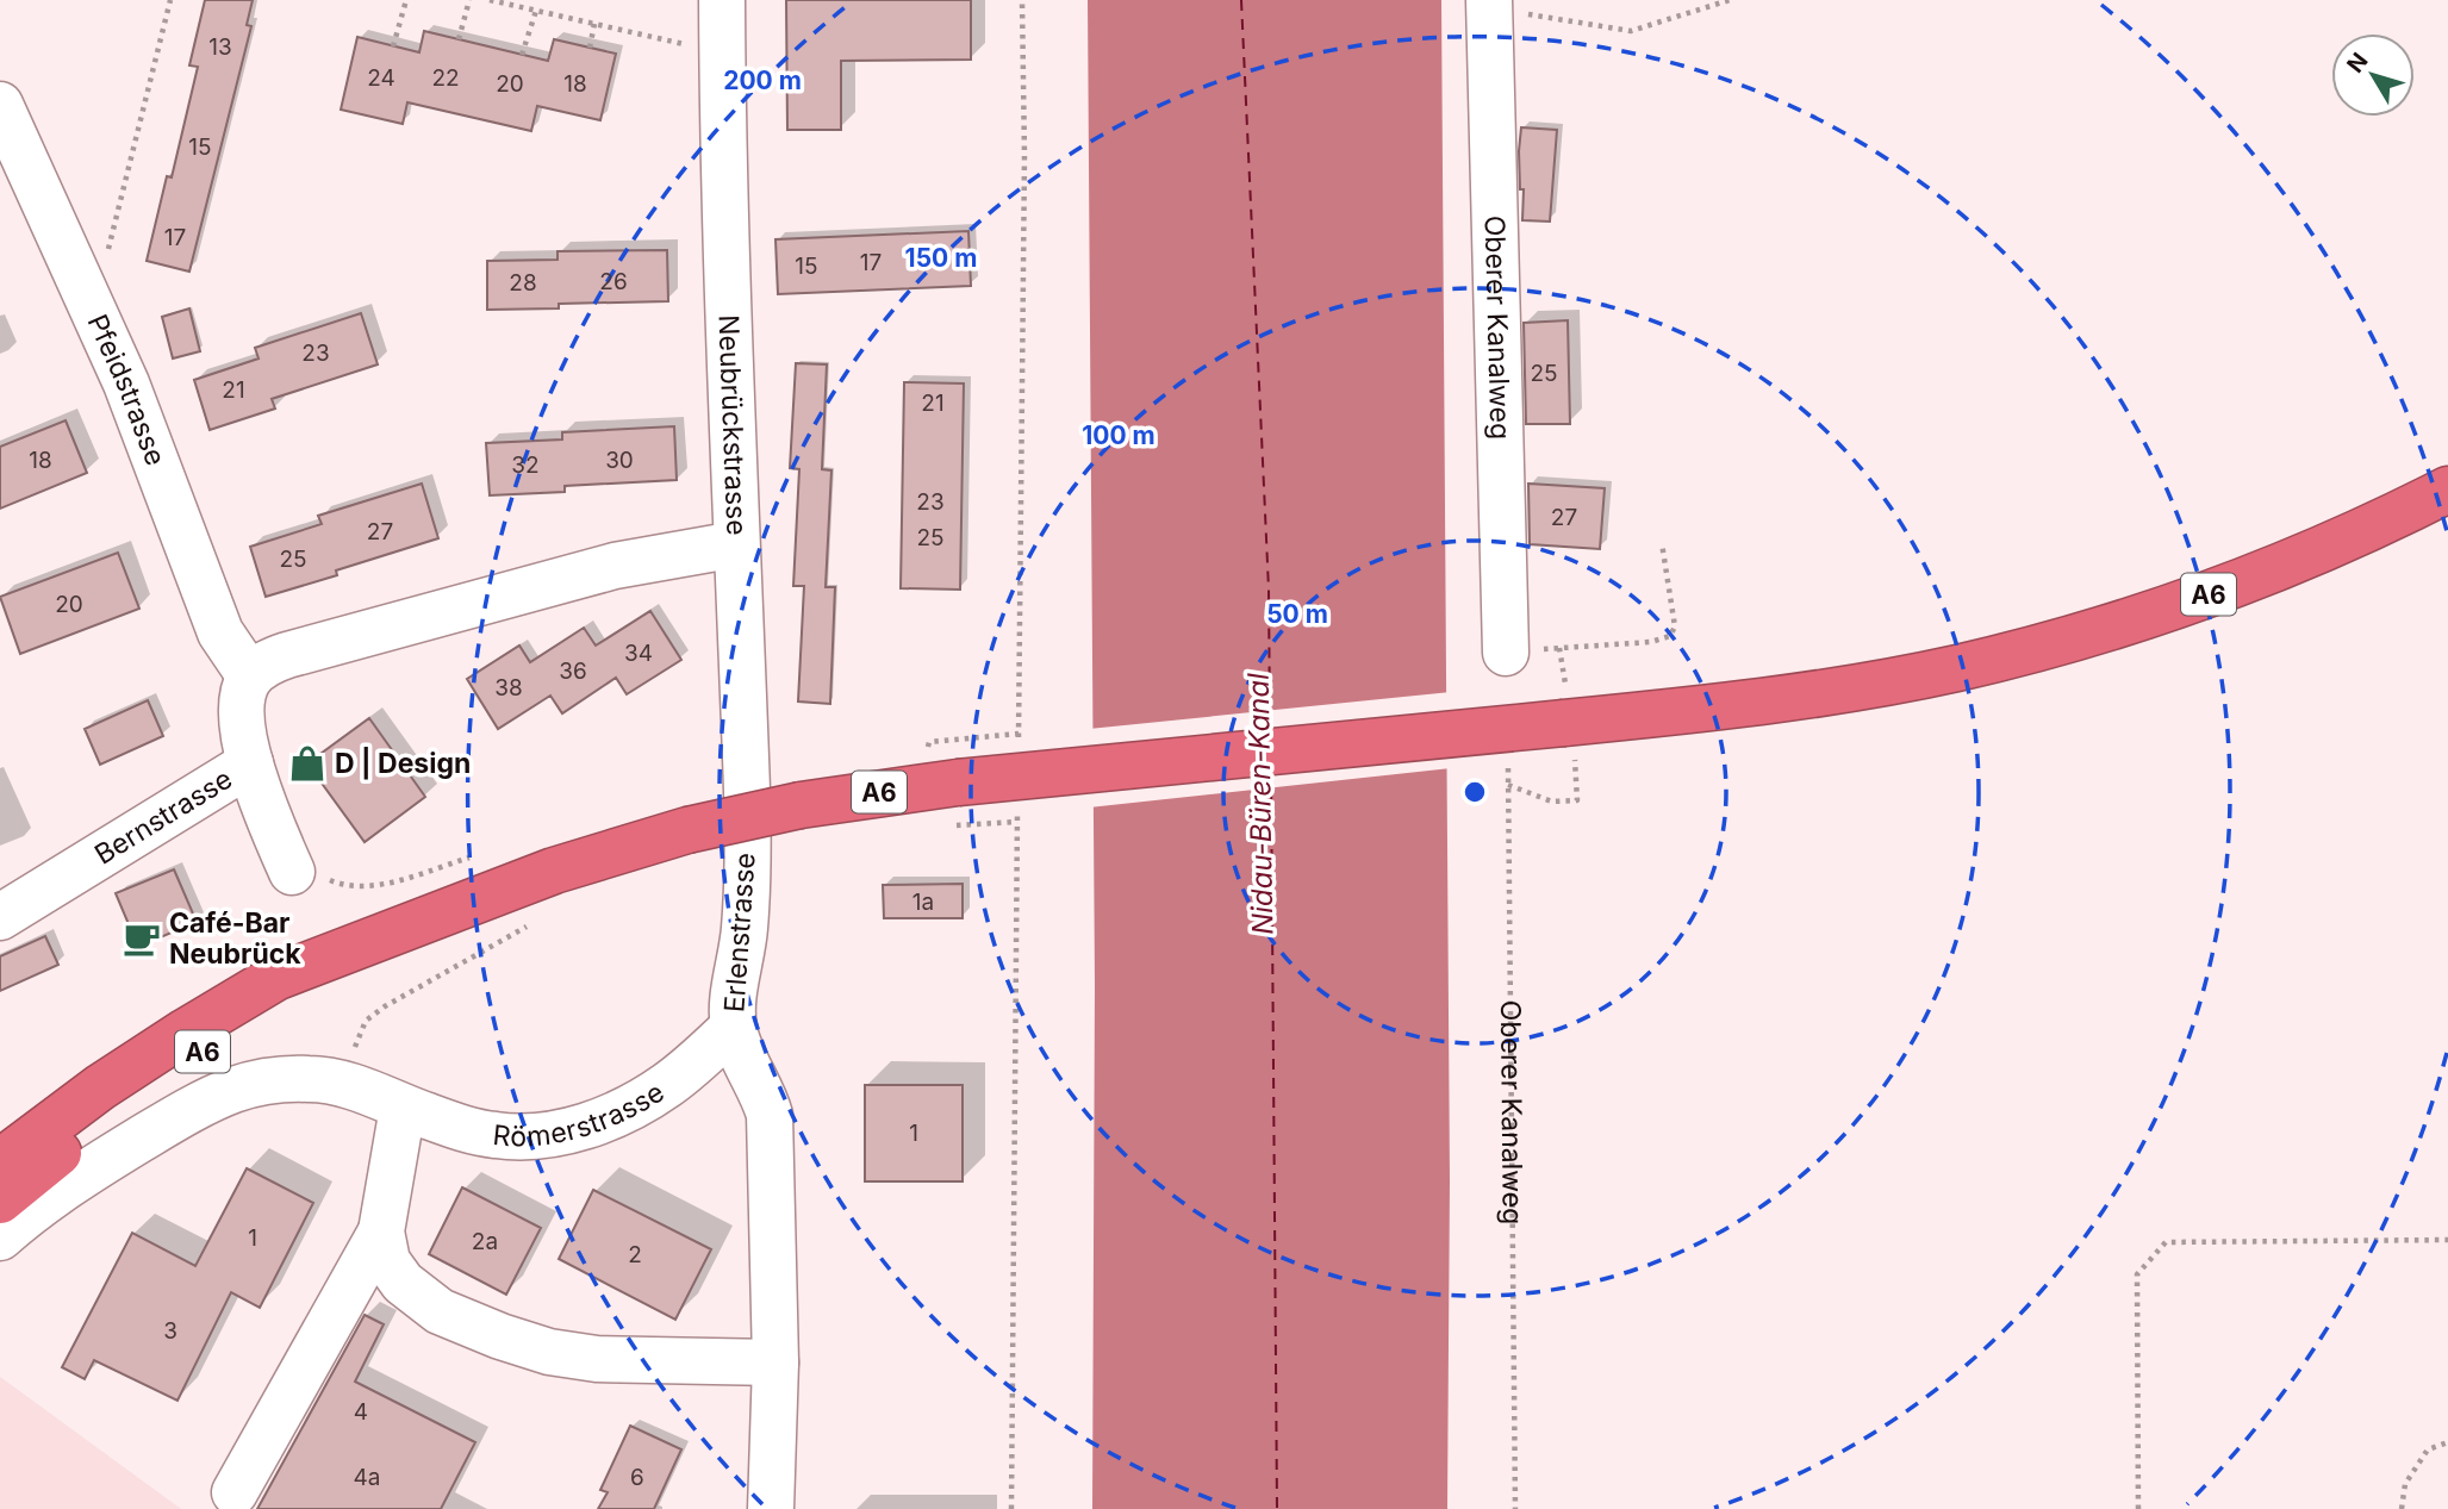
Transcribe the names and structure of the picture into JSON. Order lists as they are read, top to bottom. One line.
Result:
{"streets":{"highway":["A6"],"street":["Oberer Kanalweg","Pfeidstrasse","Neubrückstrasse","Bernstrasse","Erlenstrasse","Römerstrasse"]},"crossings":[["Oberer Kanalweg","A6"],["Pfeidstrasse","Neubrückstrasse"],["Pfeidstrasse","Bernstrasse"],["Neubrückstrasse","Bernstrasse"],["Neubrückstrasse","Erlenstrasse"],["Erlenstrasse","Römerstrasse"]],"water":["Nidau-Büren-Kanal"],"places":{"shop":["D | Design"],"cafe":["Café-Bar Neubrück"]},"house_numbers":["13","24","22","20","18","15","17","17","15","26","28","23","25","21","21","18","30","32","23","27","27","25","25","20","34","36","38","1a","1","1","2a","2","3","4","4a","6"],"north":"top left","rings":["200 m","150 m","100 m","50 m"]}
